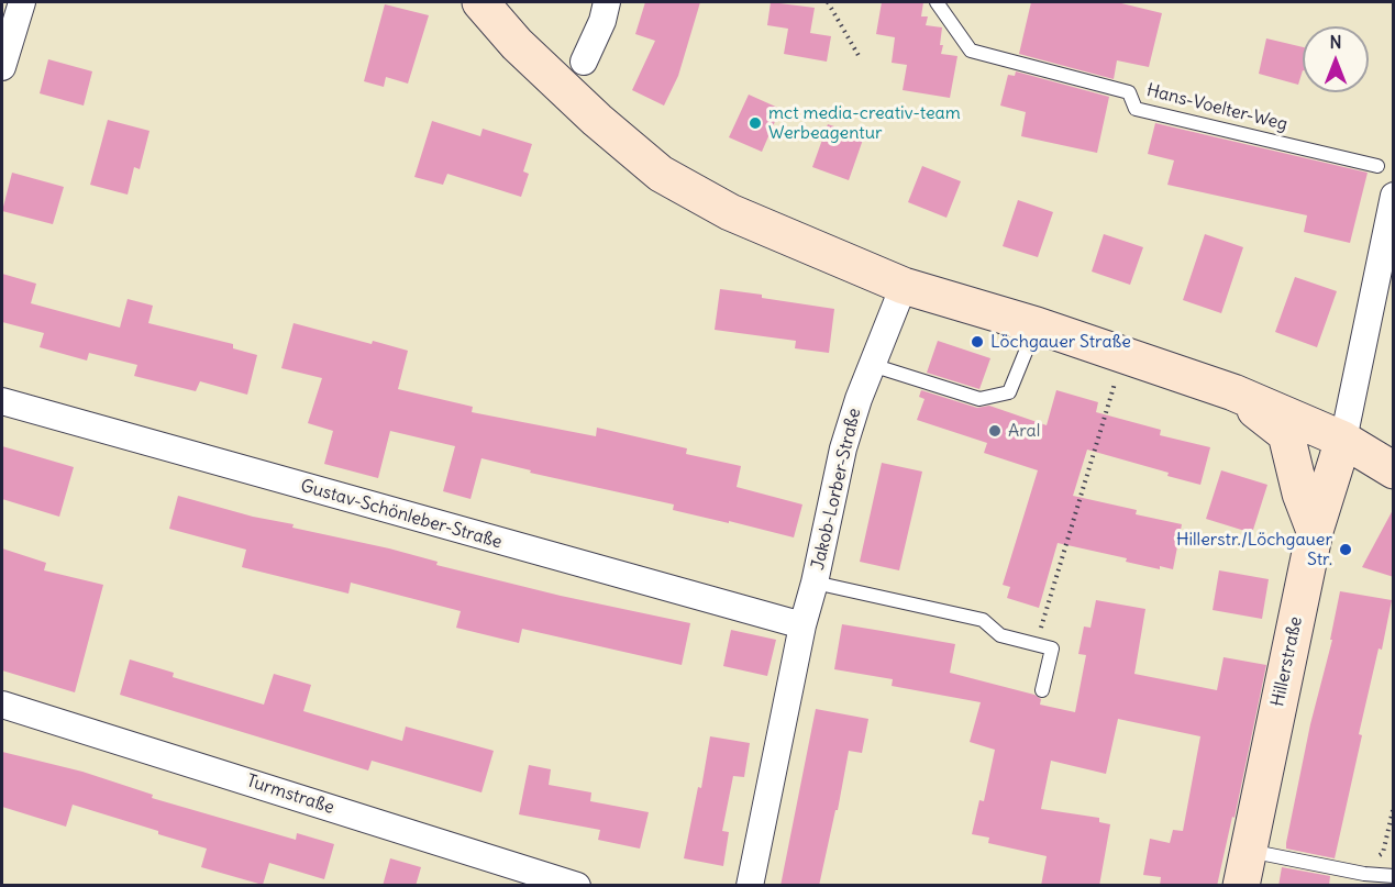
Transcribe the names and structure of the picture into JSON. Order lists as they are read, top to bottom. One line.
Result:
{"streets":{"main road":["Hillerstraße"],"street":["Jakob-Lorber-Straße","Gustav-Schönleber-Straße","Turmstraße"],"lane":["Hans-Voelter-Weg"]},"crossings":[["Jakob-Lorber-Straße","Gustav-Schönleber-Straße"]],"places":["mct media-creativ-team Werbeagentur","Löchgauer Straße","Aral","Hillerstr./Löchgauer Str."],"north":"top"}
